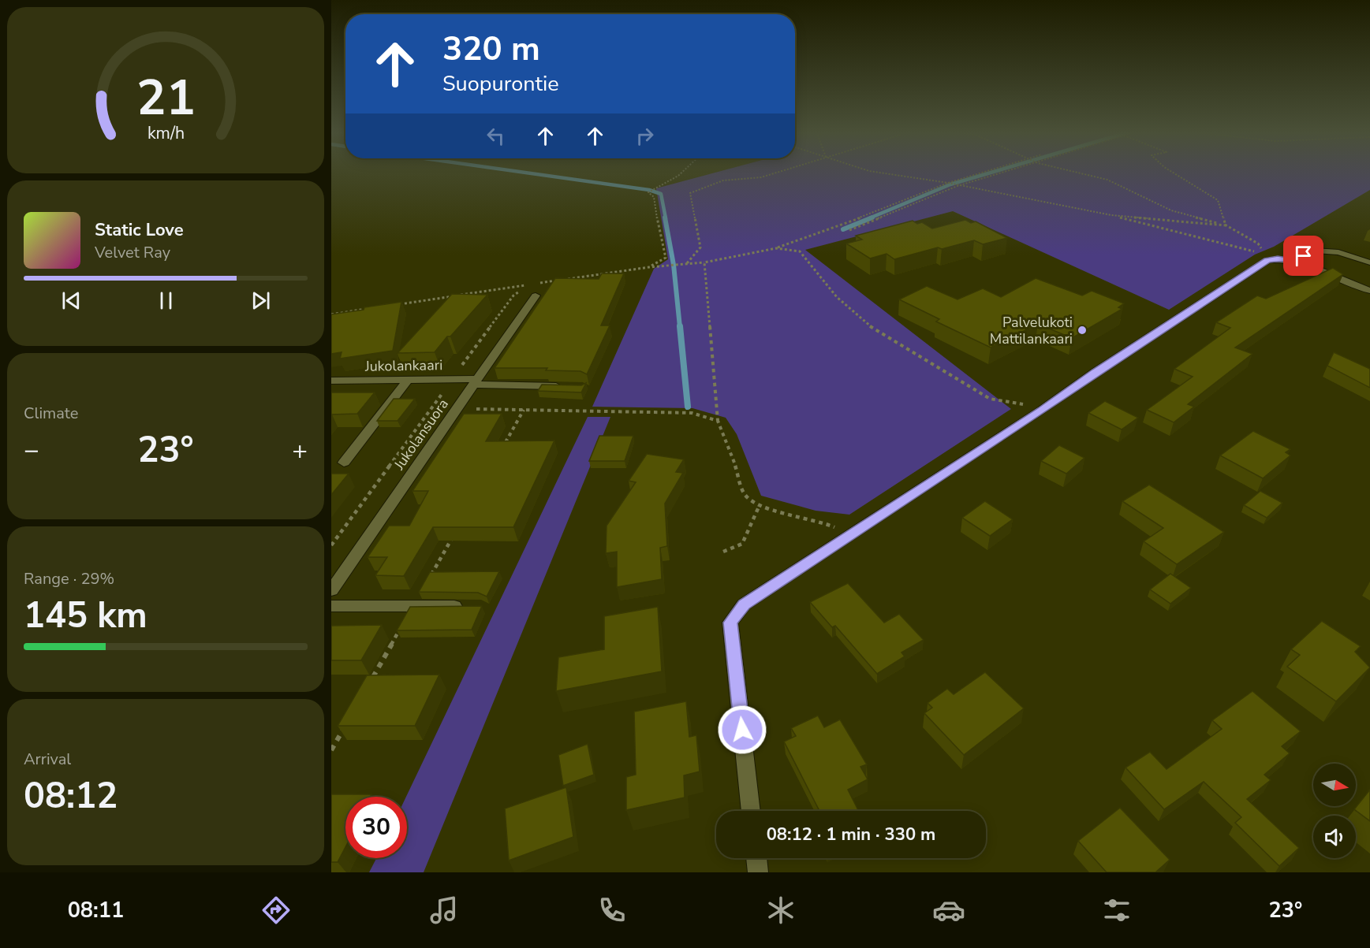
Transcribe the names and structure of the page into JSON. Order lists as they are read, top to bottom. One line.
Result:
{"streets":{"street":["Jukolankaari","Jukolansuora"]},"crossings":[["Jukolankaari","Jukolansuora"]],"places":["Palvelukoti Mattilankaari"],"north":"right","page":{"turn":["320 m","Suopurontie"],"song":["Static Love","Velvet Ray"],"tile":["Climate",["Range · 29%","145 km"],["Arrival","08:12"]],"heat":["−","23°","+"],"limit":"30","trip":"08:12 · 1 min · 330 m","tabs":["08:11","23°"],"gauge":["21","km/h"]}}
